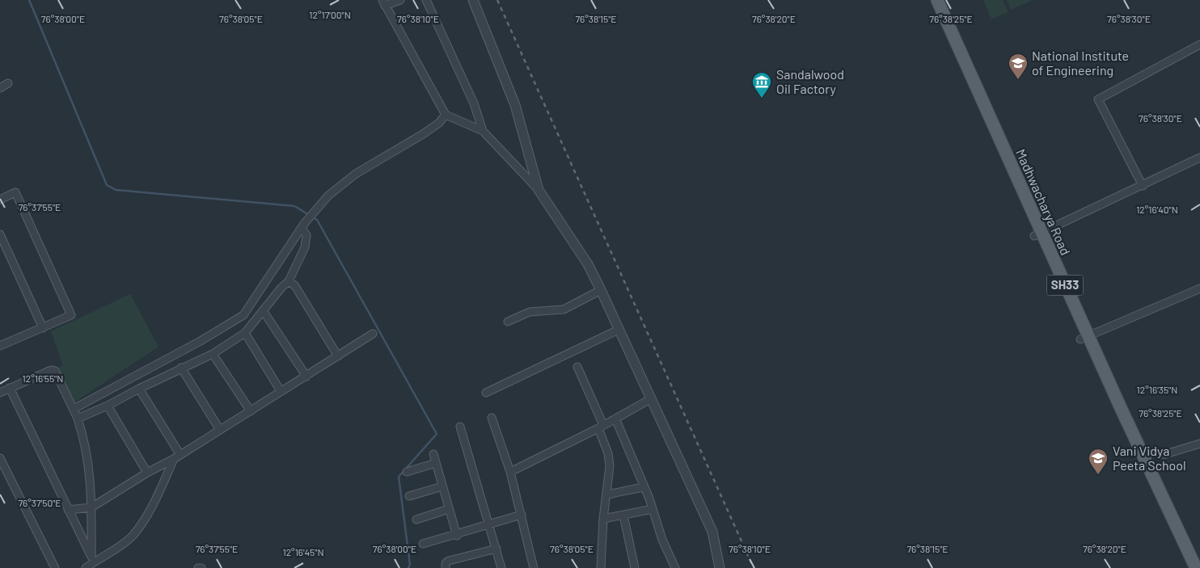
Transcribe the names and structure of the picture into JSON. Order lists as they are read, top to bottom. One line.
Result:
{"streets":{"main road":["Madhwacharya Road","SH33"]},"places":{"school or university":["National Institute of Engineering","Vani Vidya Peeta School"],"museum":["Sandalwood Oil Factory"]},"coordinates":["12°17'00\"N","76°38'25\"E","76°38'00\"E","76°38'05\"E","76°38'10\"E","76°38'15\"E","76°38'20\"E","76°38'30\"E","76°37'55\"E","12°16'40\"N","12°16'55\"N","12°16'35\"N","76°37'50\"E","12°16'45\"N"]}
